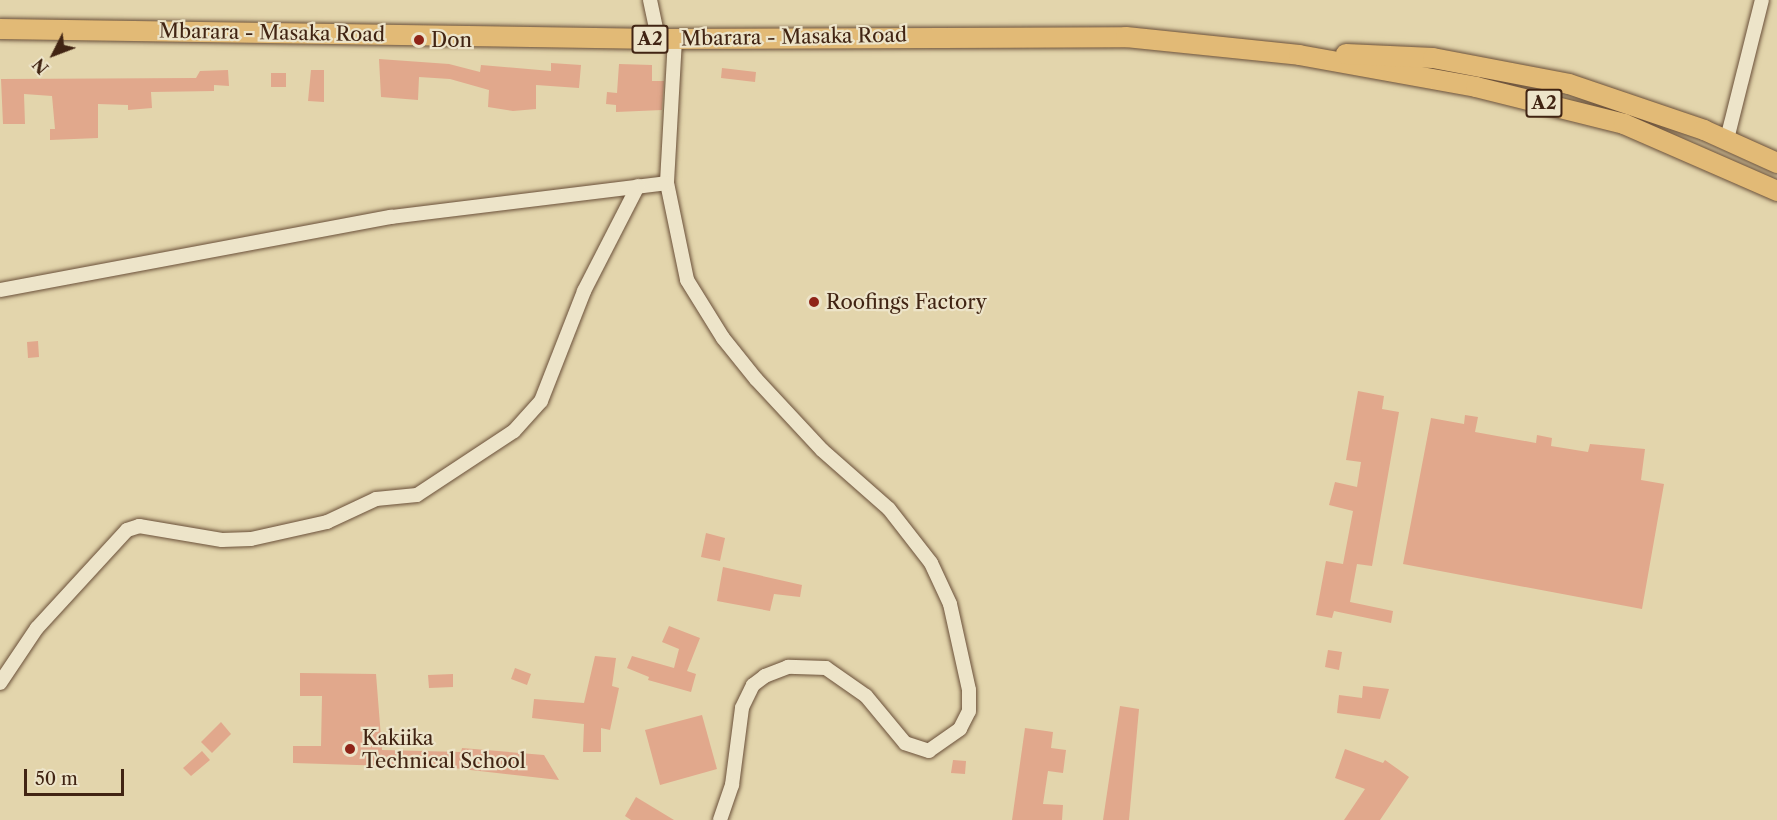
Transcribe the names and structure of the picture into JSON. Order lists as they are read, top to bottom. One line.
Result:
{"streets":{"highway":["Mbarara - Masaka Road","A2"]},"places":["Don","Roofings Factory","Kakiika Technical School"],"scale_bar":"50 m","north":"bottom left"}
